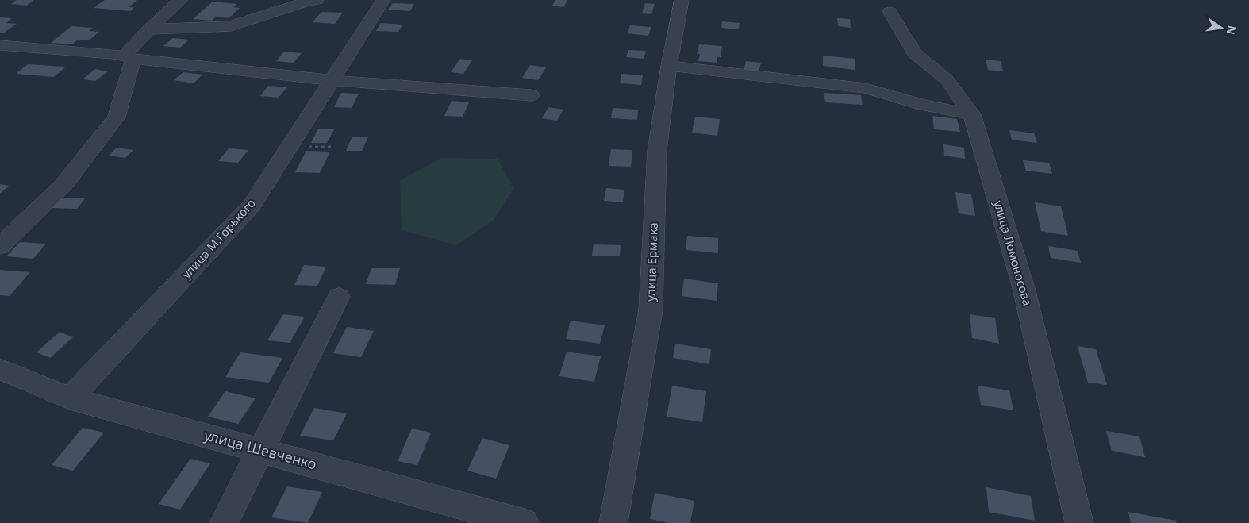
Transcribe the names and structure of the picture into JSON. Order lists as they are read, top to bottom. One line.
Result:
{"streets":{"street":["улица М.Горького","улица Ломоносова","улица Ермака","улица Шевченко"]},"crossings":[["улица М.Горького","улица Шевченко"]],"north":"right"}
